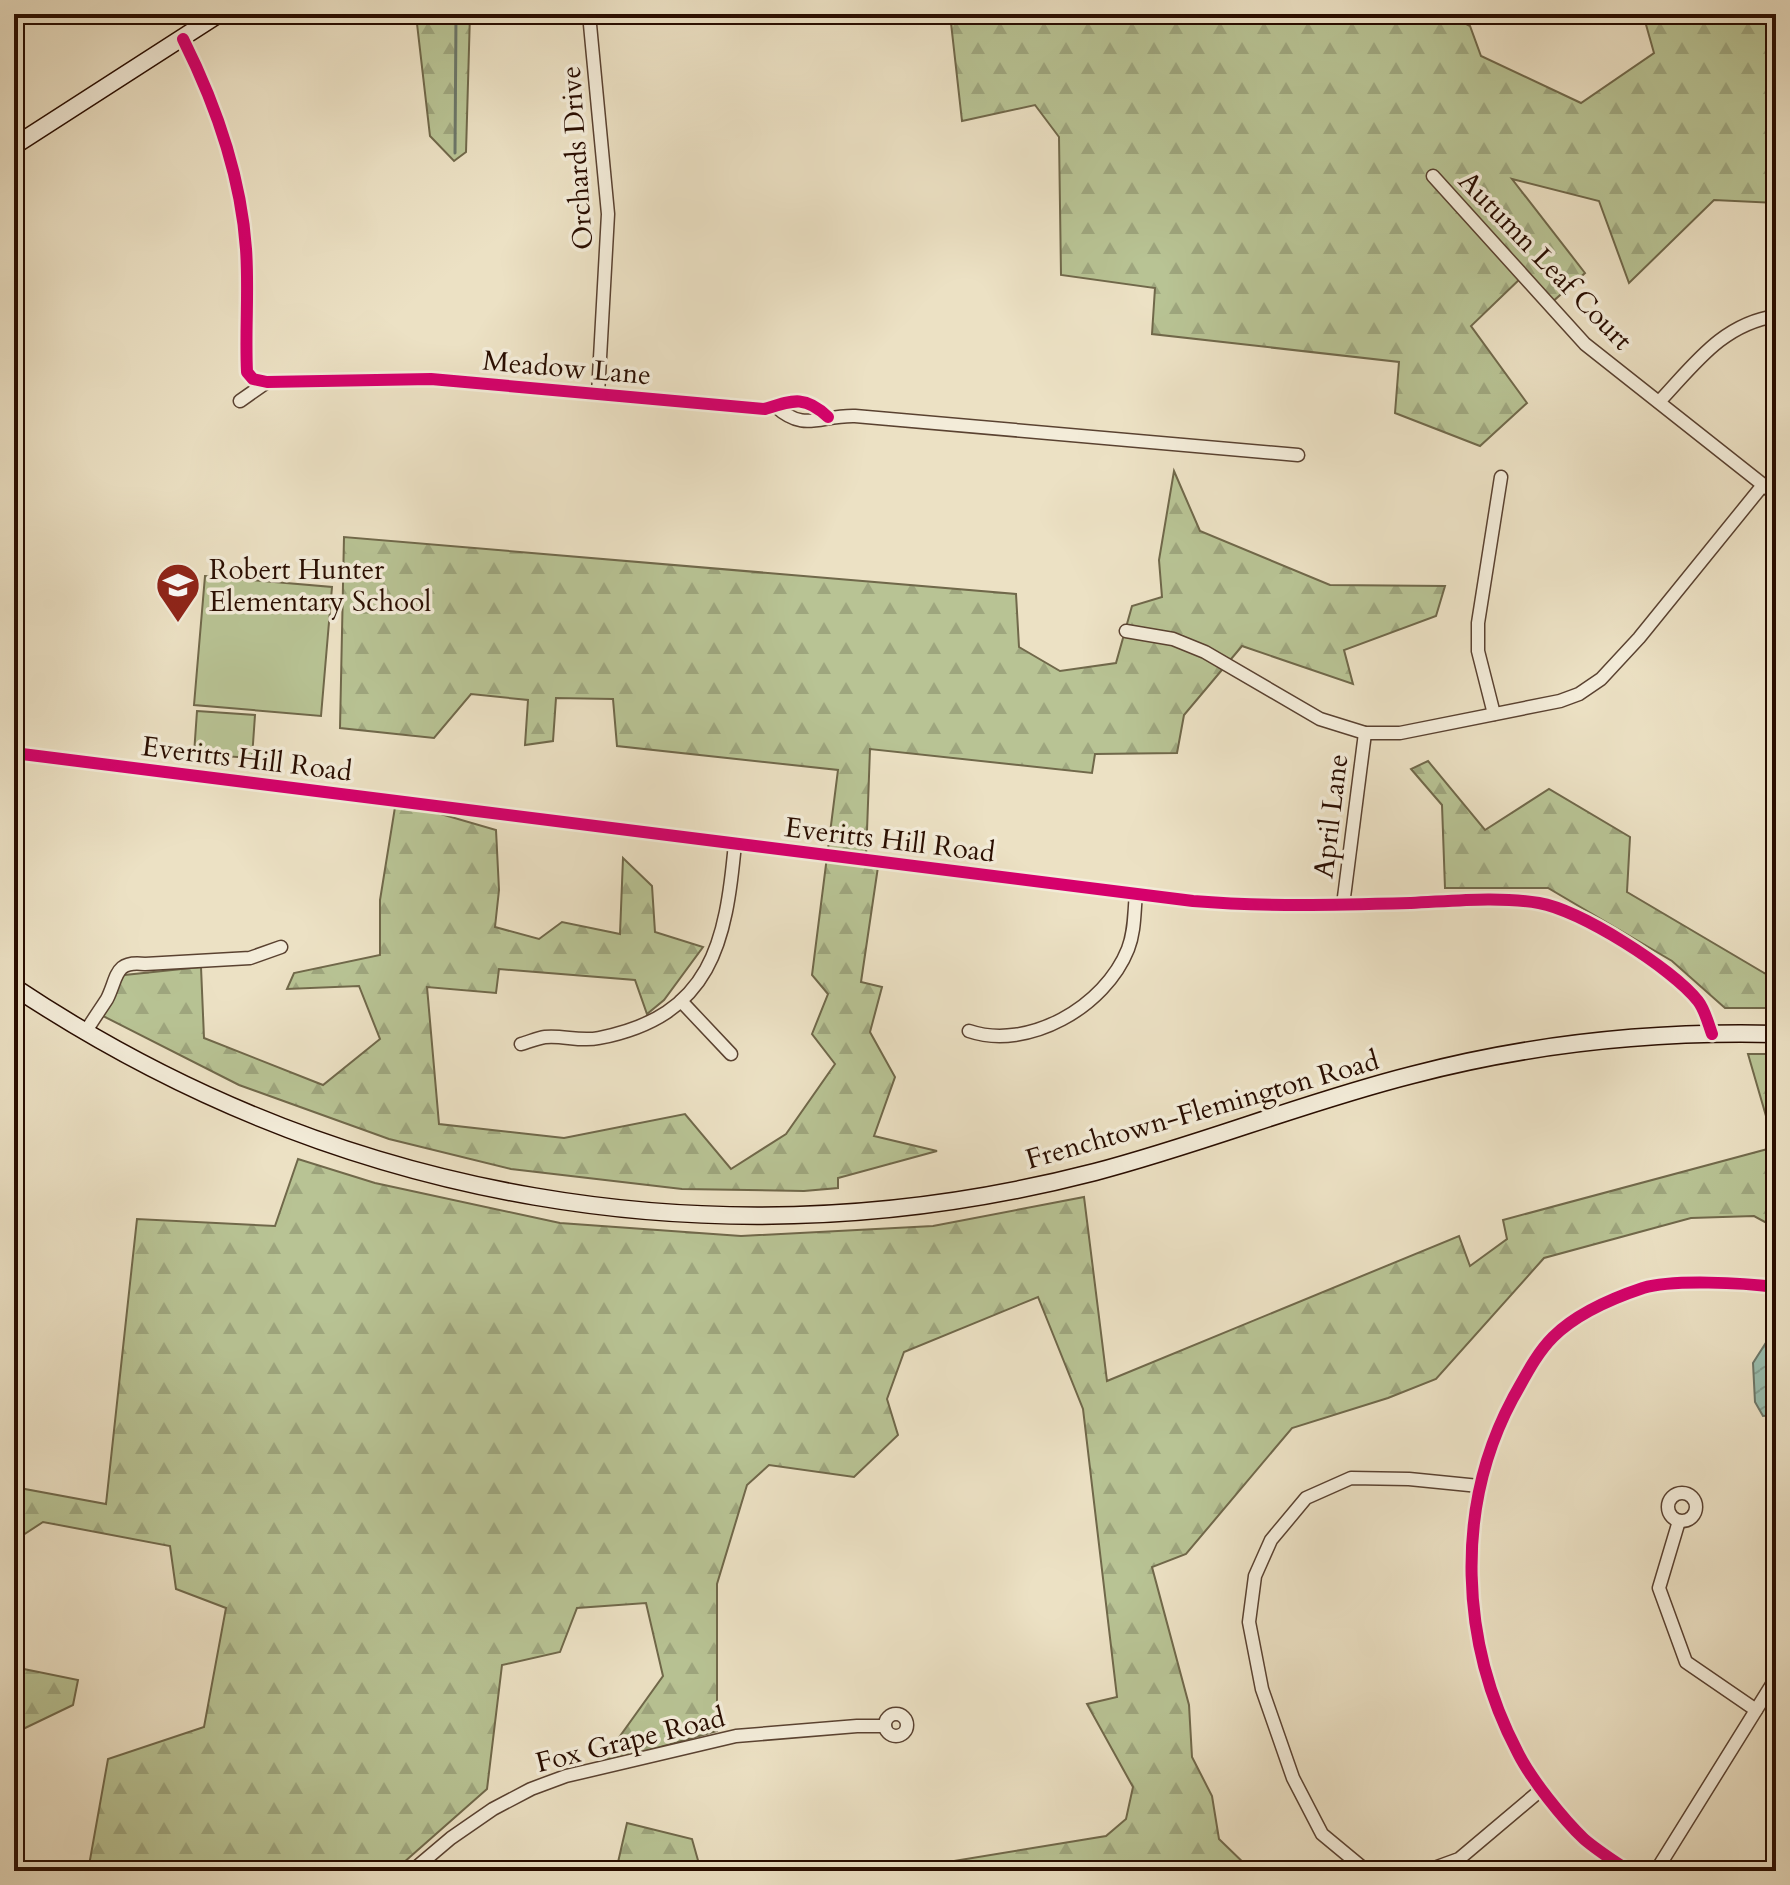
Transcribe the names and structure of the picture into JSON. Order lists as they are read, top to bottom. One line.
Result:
{"streets":{"main road":["Frenchtown-Flemington Road"],"street":["Orchards Drive","Autumn Leaf Court","Meadow Lane","Everitts Hill Road","April Lane","Fox Grape Road"]},"crossings":[["Orchards Drive","Meadow Lane"],["Everitts Hill Road","April Lane"],["Everitts Hill Road","Frenchtown-Flemington Road"]],"places":{"school or university":["Robert Hunter Elementary School"]}}
